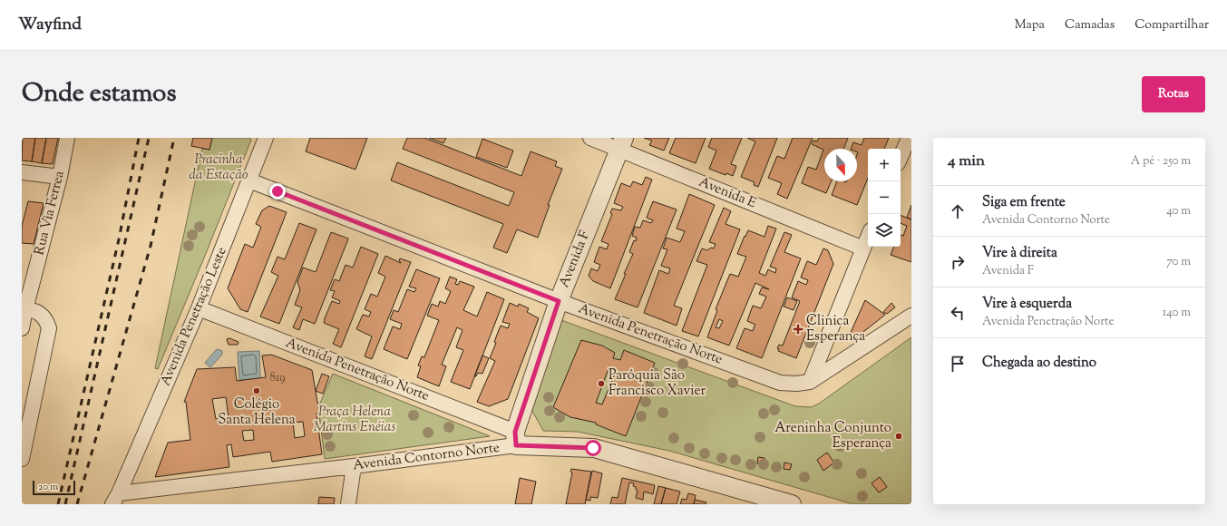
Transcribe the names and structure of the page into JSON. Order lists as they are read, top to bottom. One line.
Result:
{"streets":{"street":["Avenida E","Rua Via Ferrea","Avenida F","Avenida Penetração Leste","Avenida Penetração Norte","Avenida Contorno Norte"]},"crossings":[["Avenida E","Avenida F"],["Avenida F","Avenida Penetração Norte"],["Avenida F","Avenida Contorno Norte"],["Avenida Penetração Leste","Avenida Penetração Norte"],["Avenida Penetração Leste","Avenida Contorno Norte"],["Avenida Penetração Norte","Avenida Contorno Norte"]],"parks":["Pracinha da Estação","Praça Helena Martins Enéias"],"places":{"health":["Clinica Esperança"],"other":["Paróquia São Francisco Xavier","Colégio Santa Helena","Areninha Conjunto Esperança"]},"house_numbers":["819"],"scale_bar":"20 m","north":"bottom","page":{"header":"Wayfind","nav":["Mapa","Camadas","Compartilhar"],"title":"Onde estamos","buttons":"Rotas","heading":["4 min","A pé · 250 m"],"map_buttons":["+","−"],"list":[["Siga em frente","Avenida Contorno Norte","40 m"],["Vire à direita","Avenida F","70 m"],["Vire à esquerda","Avenida Penetração Norte","140 m"],"Chegada ao destino"],"scale":"20 m"}}
